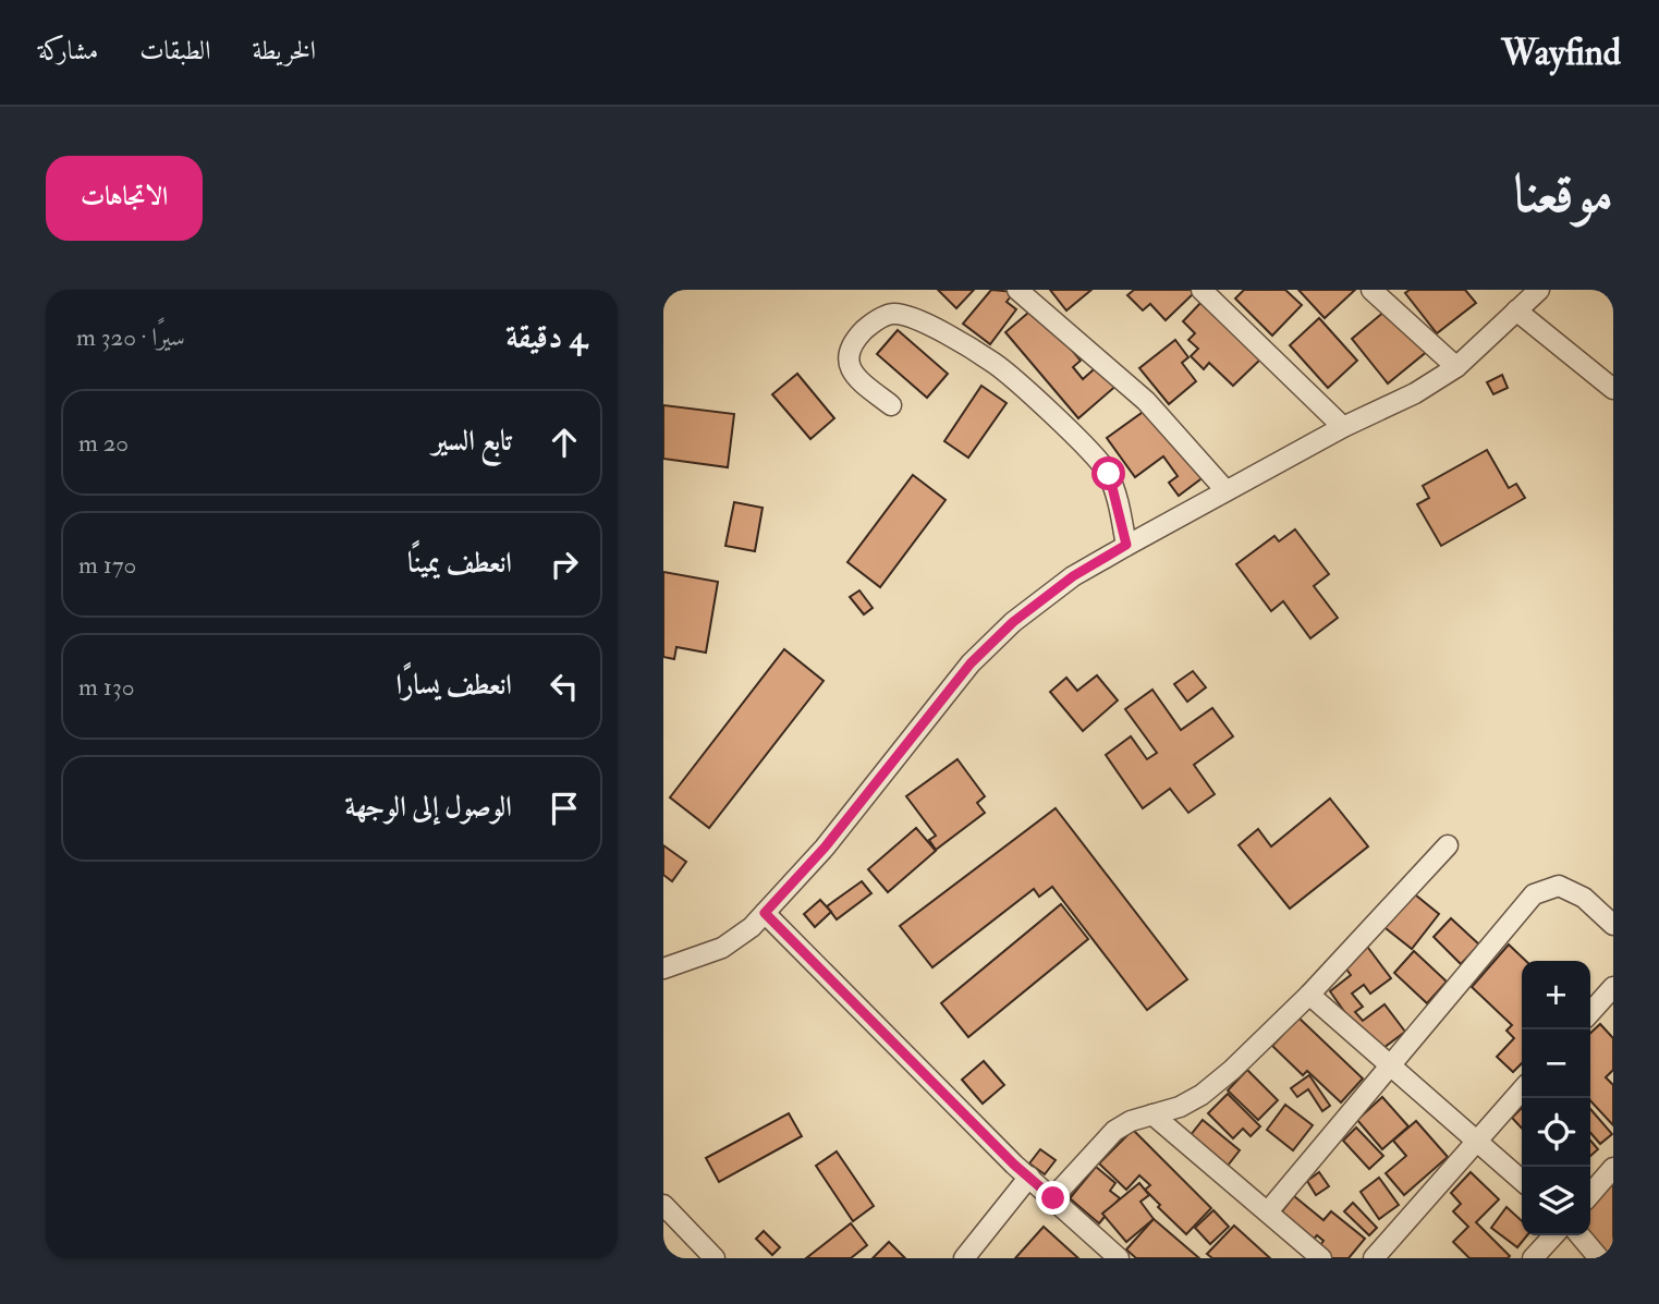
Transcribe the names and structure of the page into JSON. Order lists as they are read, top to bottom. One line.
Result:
{"page":{"header":"Wayfind","nav":["الخريطة","الطبقات","مشاركة"],"title":"موقعنا","buttons":"الاتجاهات","heading":["4 دقيقة","سيرًا · 320 m"],"list":[["تابع السير","20 m"],["انعطف يمينًا","170 m"],["انعطف يسارًا","130 m"],"الوصول إلى الوجهة"],"map_buttons":["+","−"]}}
